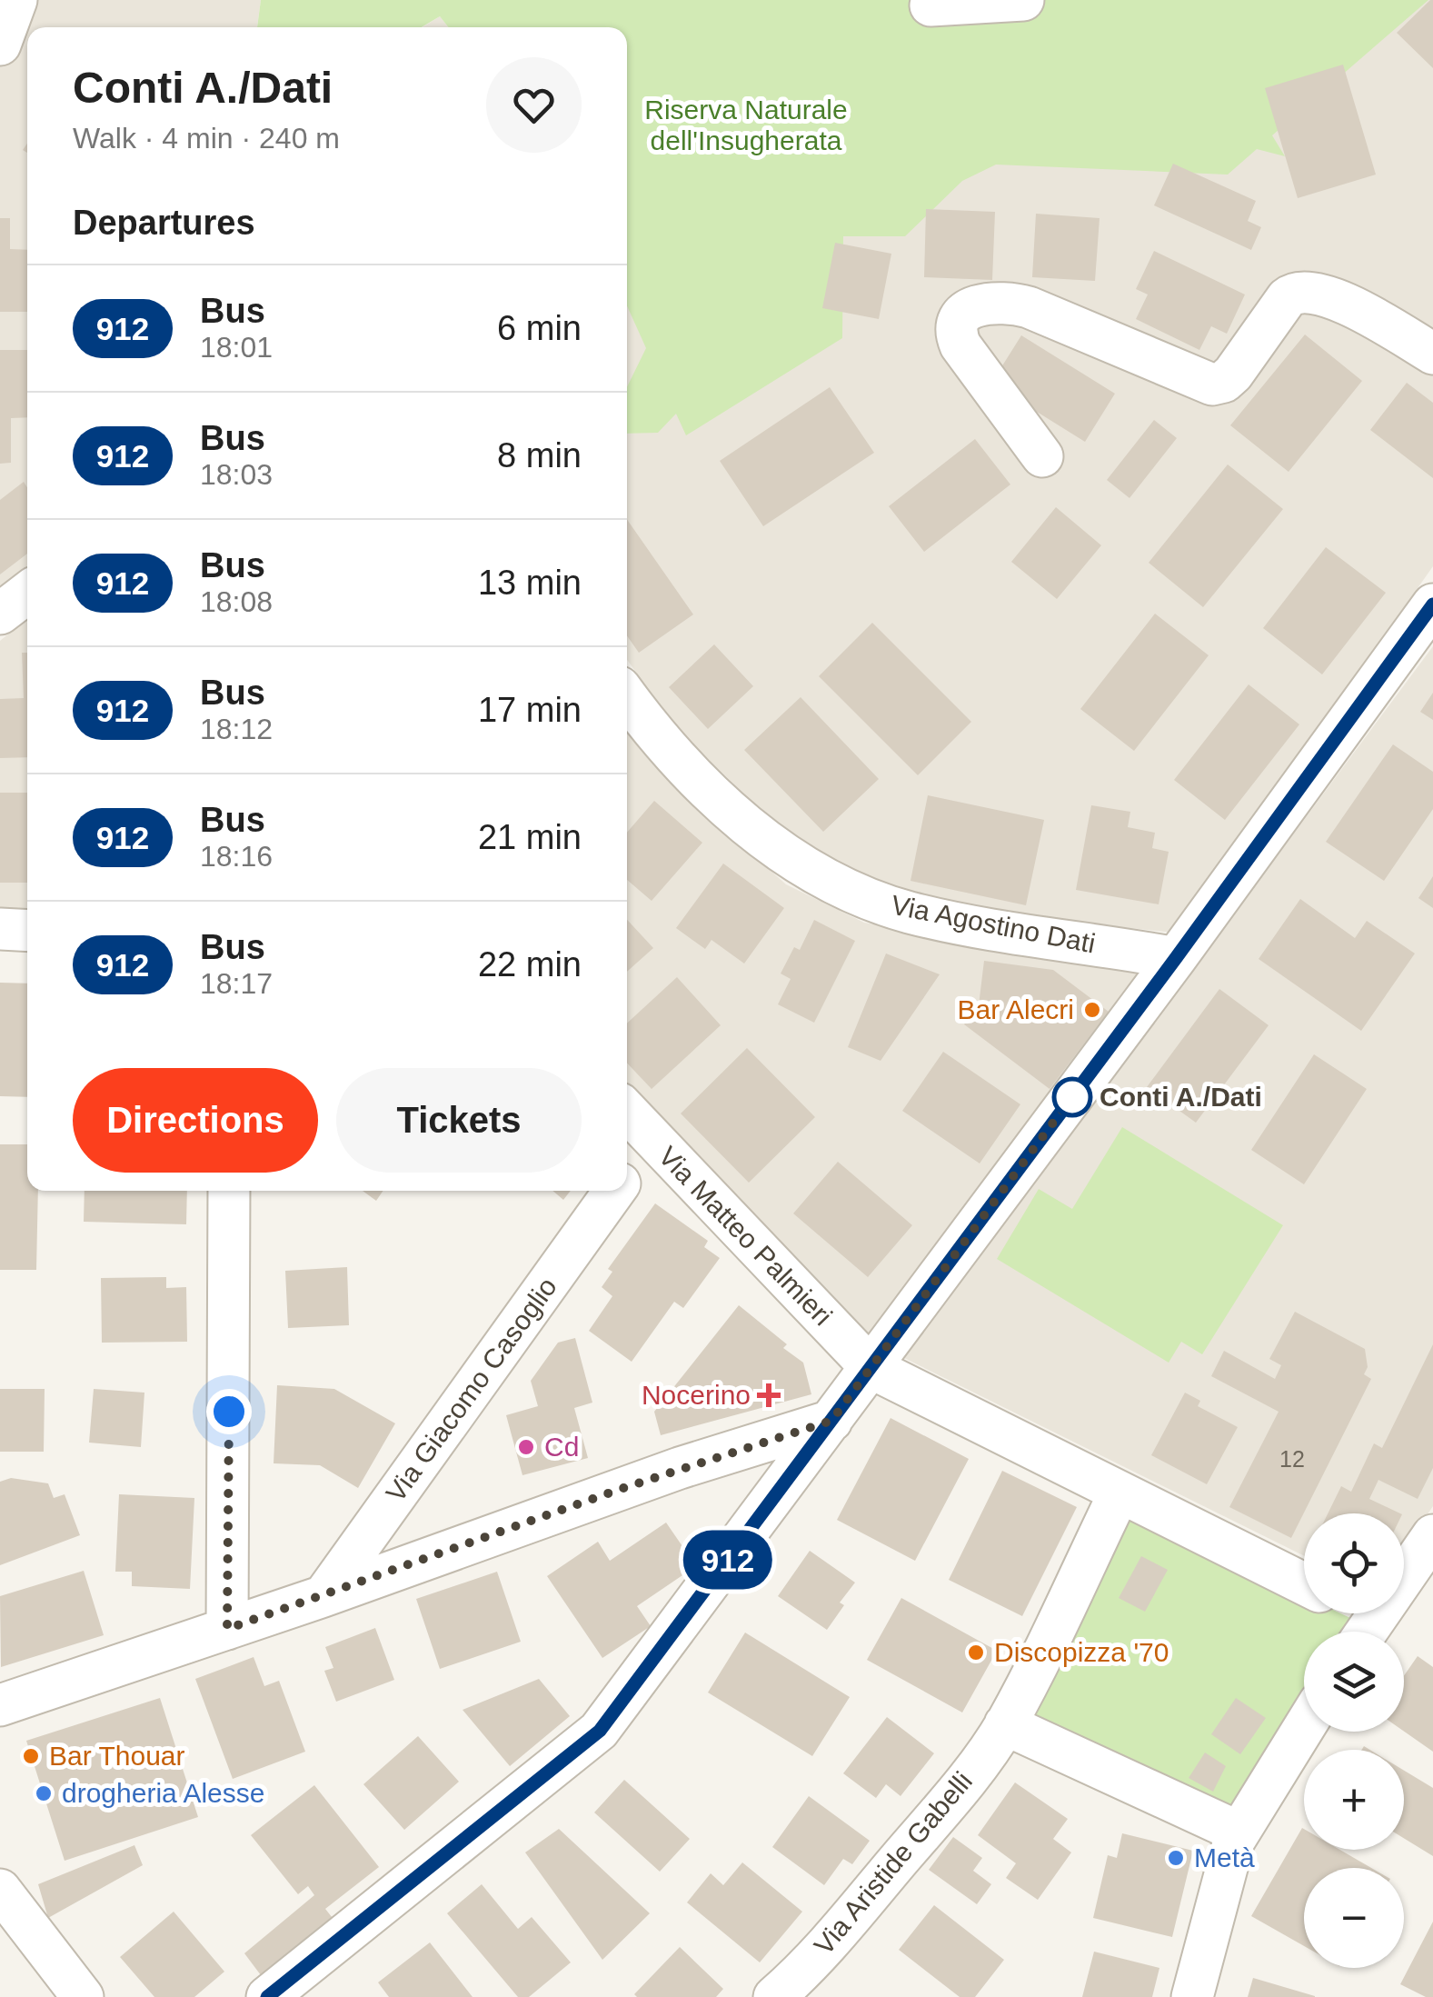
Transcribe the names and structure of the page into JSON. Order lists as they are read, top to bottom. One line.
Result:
{"streets":{"street":["Via Agostino Dati","Via Matteo Palmieri","Via Giacomo Casoglio","Via Aristide Gabelli"]},"crossings":[["Via Matteo Palmieri","Via Giacomo Casoglio"],["Via Matteo Palmieri","Via Aristide Gabelli"]],"parks":["Riserva Naturale dell'Insugherata"],"places":{"other":["Bar Alecri","Conti A./Dati","Cd","Discopizza '70","Bar Thouar","drogheria Alesse","Metà"],"health":["Nocerino"]},"lines":["bus line 912"],"house_numbers":["12"],"page":{"on_map":"912","heading":[["Conti A./Dati","Walk · 4 min · 240 m"],"Departures"],"list":[{"mark":"912","name":"Bus","note":"18:01","value":"6 min"},{"mark":"912","name":"Bus","note":"18:03","value":"8 min"},{"mark":"912","name":"Bus","note":"18:08","value":"13 min"},{"mark":"912","name":"Bus","note":"18:12","value":"17 min"},{"mark":"912","name":"Bus","note":"18:16","value":"21 min"},{"mark":"912","name":"Bus","note":"18:17","value":"22 min"}],"buttons":["Directions","Tickets"],"map_buttons":["+","−"]}}
